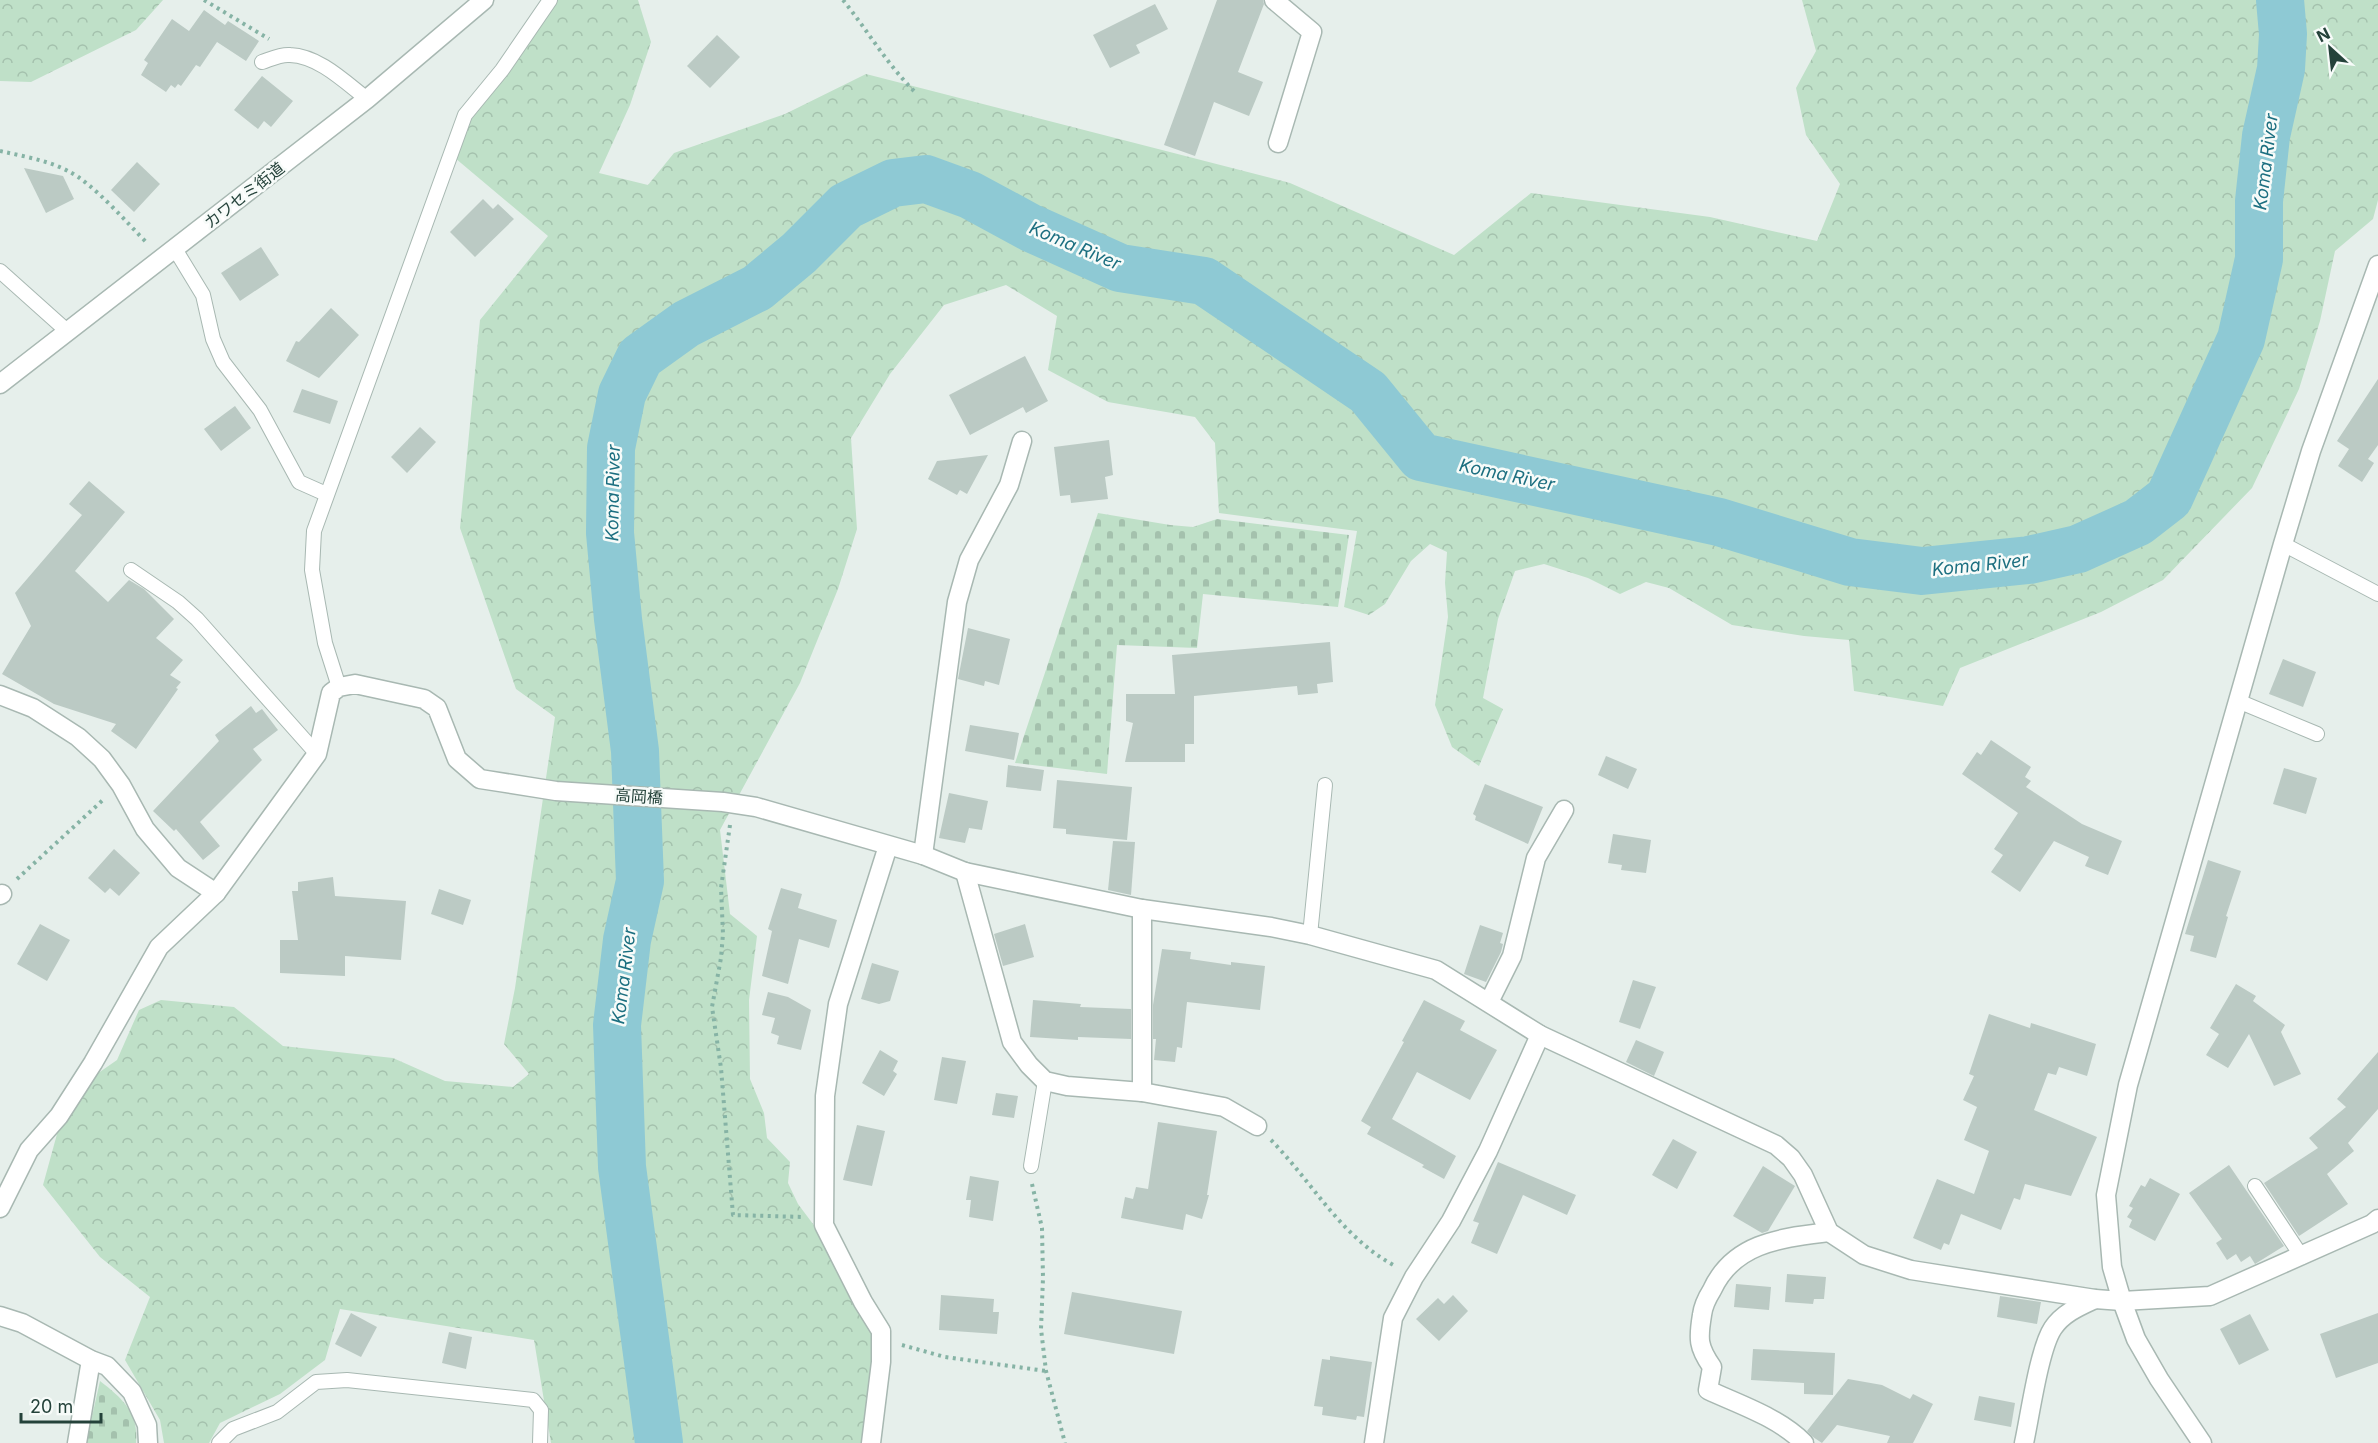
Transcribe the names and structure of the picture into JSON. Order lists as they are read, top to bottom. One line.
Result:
{"streets":{"street":["カワセミ街道","高岡橋"]},"water":["Koma River"],"scale_bar":"20 m","north":"top left"}
